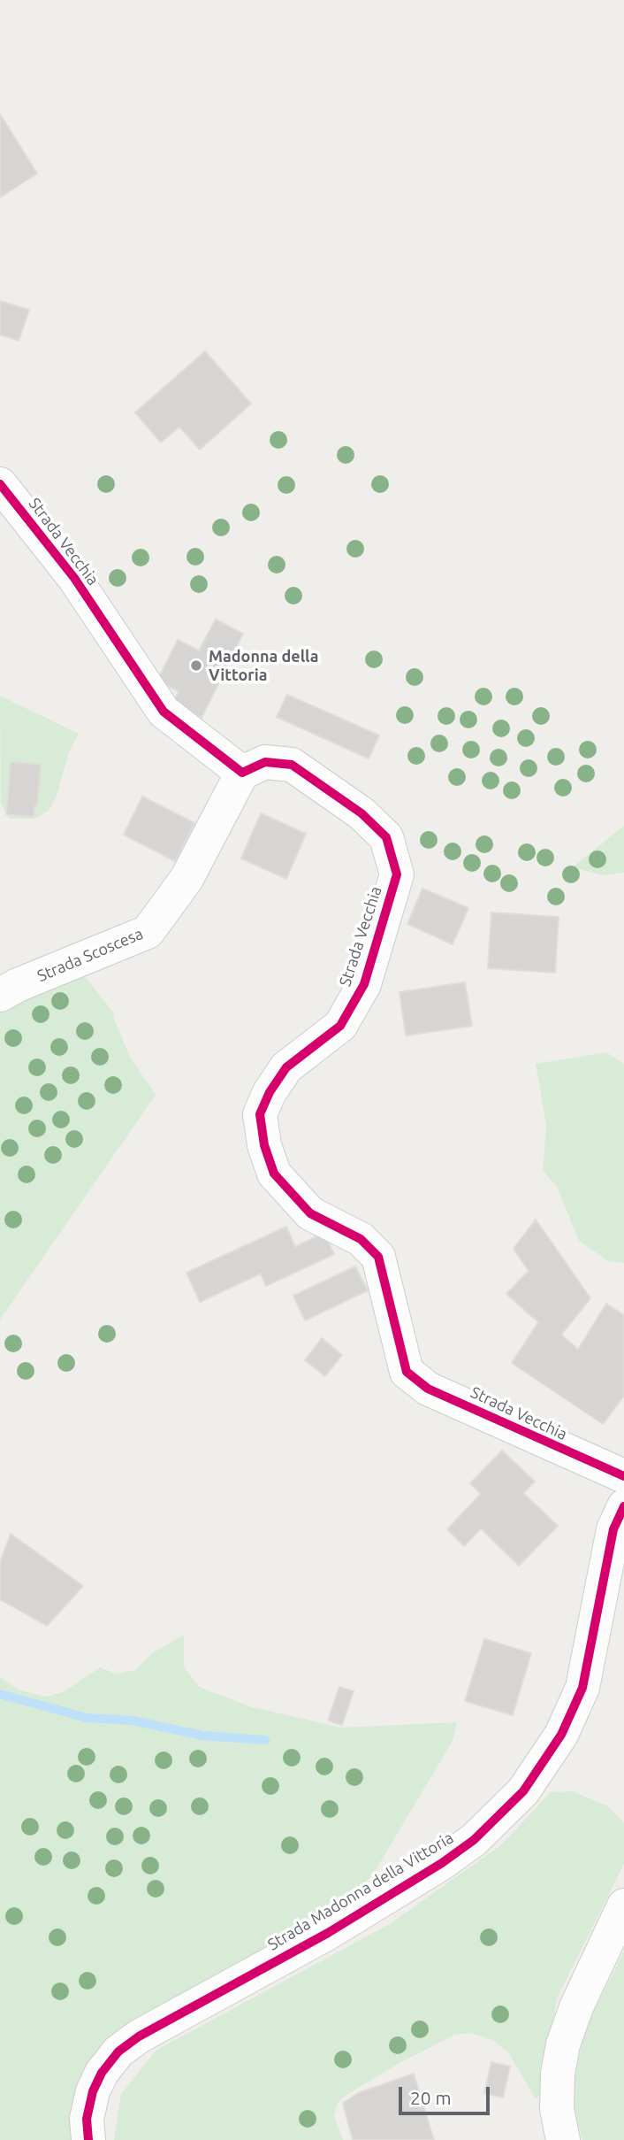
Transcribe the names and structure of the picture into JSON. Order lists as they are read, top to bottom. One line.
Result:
{"streets":{"street":["Strada Vecchia","Strada Scoscesa","Strada Madonna della Vittoria"]},"crossings":[["Strada Vecchia","Strada Scoscesa"]],"places":["Madonna della Vittoria"],"scale_bar":"20 m"}
